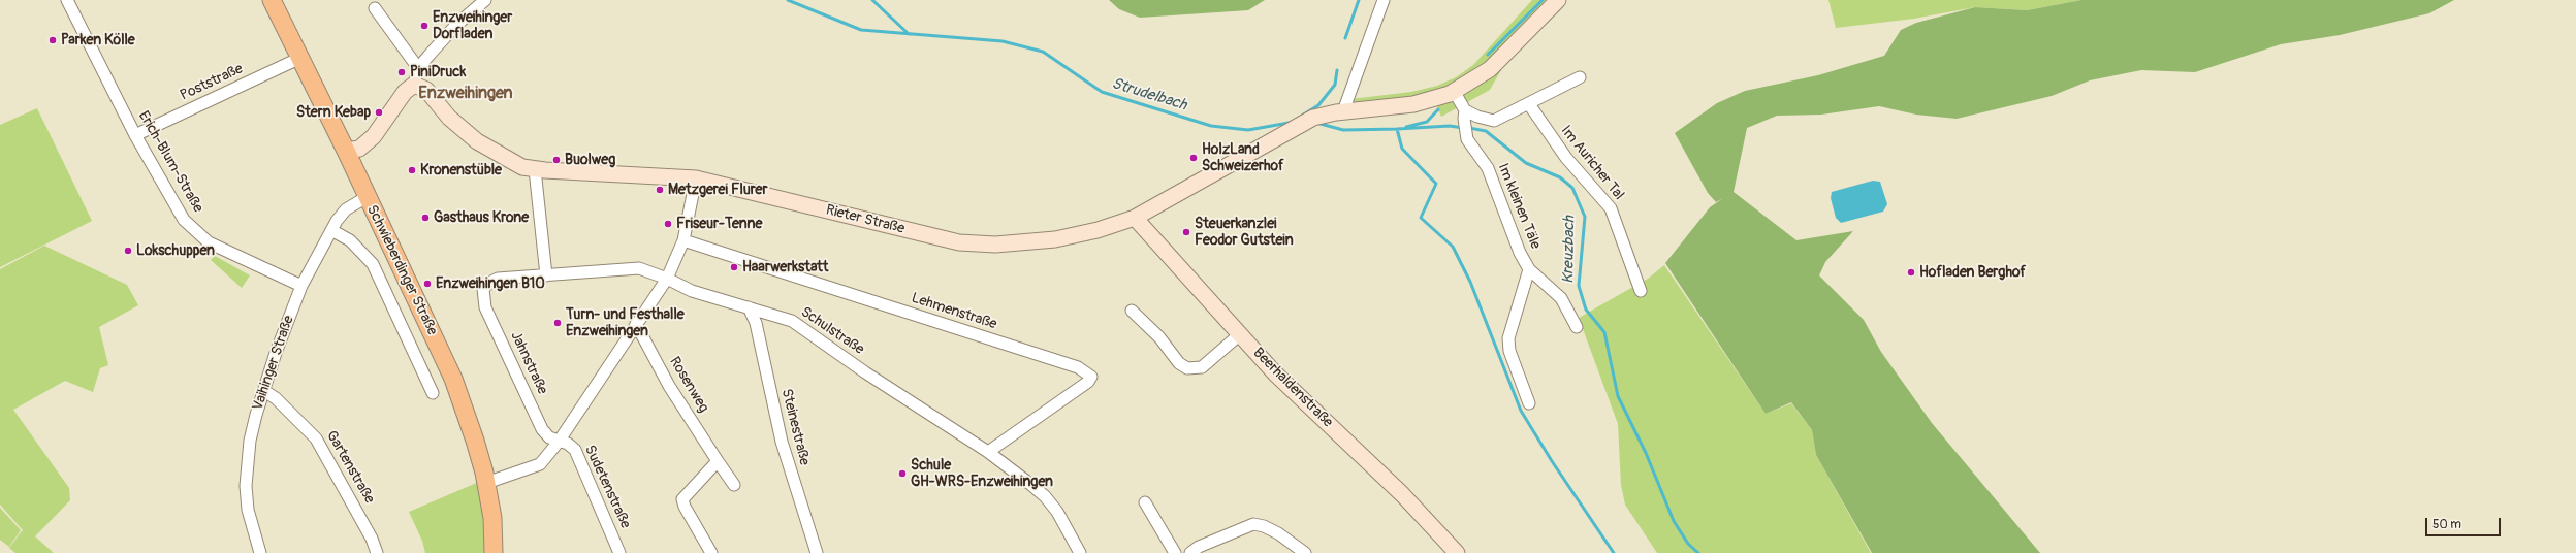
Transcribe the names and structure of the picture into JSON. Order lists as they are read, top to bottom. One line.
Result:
{"streets":{"main road":["Schwieberdinger Straße"],"street":["Poststraße","Erich-Blum-Straße","Im Auricher Tal","Im kleinen Täle","Rieter Straße","Lehmenstraße","Schulstraße","Vaihinger Straße","Jahnstraße","Rosenweg","Beerhaldenstraße","Steinestraße","Gartenstraße","Sudetenstraße"]},"crossings":[["Poststraße","Erich-Blum-Straße"],["Poststraße","Schwieberdinger Straße"],["Erich-Blum-Straße","Vaihinger Straße"],["Rieter Straße","Beerhaldenstraße"],["Schwieberdinger Straße","Vaihinger Straße"],["Lehmenstraße","Schulstraße"],["Schulstraße","Jahnstraße"],["Schulstraße","Steinestraße"],["Vaihinger Straße","Gartenstraße"],["Jahnstraße","Sudetenstraße"]],"districts":["Enzweihingen"],"water":["Strudelbach","Kreuzbach"],"places":["Enzweihinger Dorfladen","Parken Kölle","PiniDruck","Stern Kebap","HolzLand Schweizerhof","Buolweg","Kronenstüble","Metzgerei Flurer","Gasthaus Krone","Friseur-Tenne","Steuerkanzlei Feodor Gutstein","Lokschuppen","Haarwerkstatt","Hofladen Berghof","Enzweihingen B10","Turn- und Festhalle Enzweihingen","Schule GH-WRS-Enzweihingen"],"scale_bar":"50 m"}
